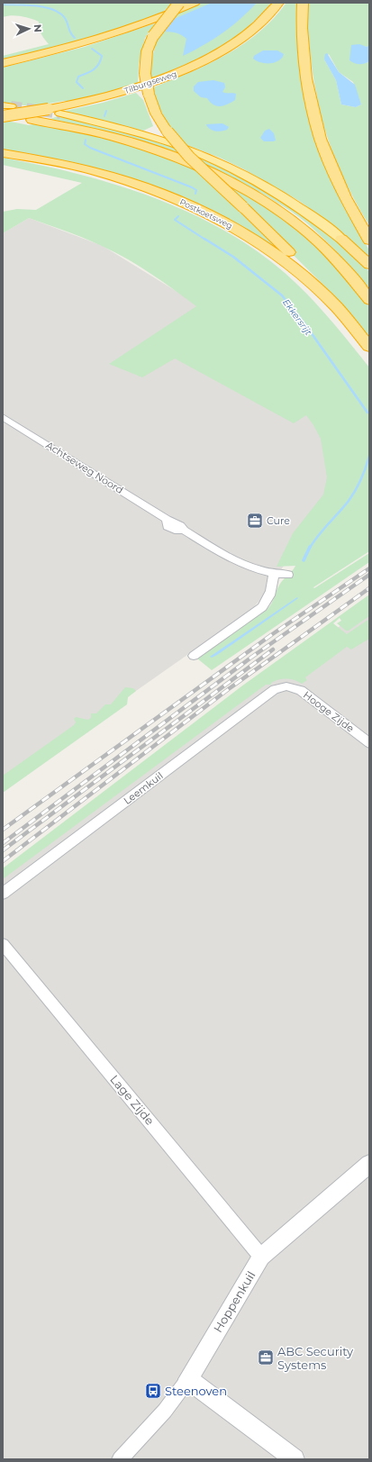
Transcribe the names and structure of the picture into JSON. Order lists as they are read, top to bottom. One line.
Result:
{"streets":{"highway":["Tilburgseweg","Postkoetsweg"],"street":["Achtseweg Noord","Hooge Zijde","Leemkuil","Lage Zijde","Hoppenkuil"]},"crossings":[["Hooge Zijde","Leemkuil"],["Lage Zijde","Hoppenkuil"]],"water":["Ekkersrijt"],"places":{"office":["Cure","ABC Security Systems"],"bus stop":["Steenoven"]},"north":"right"}
